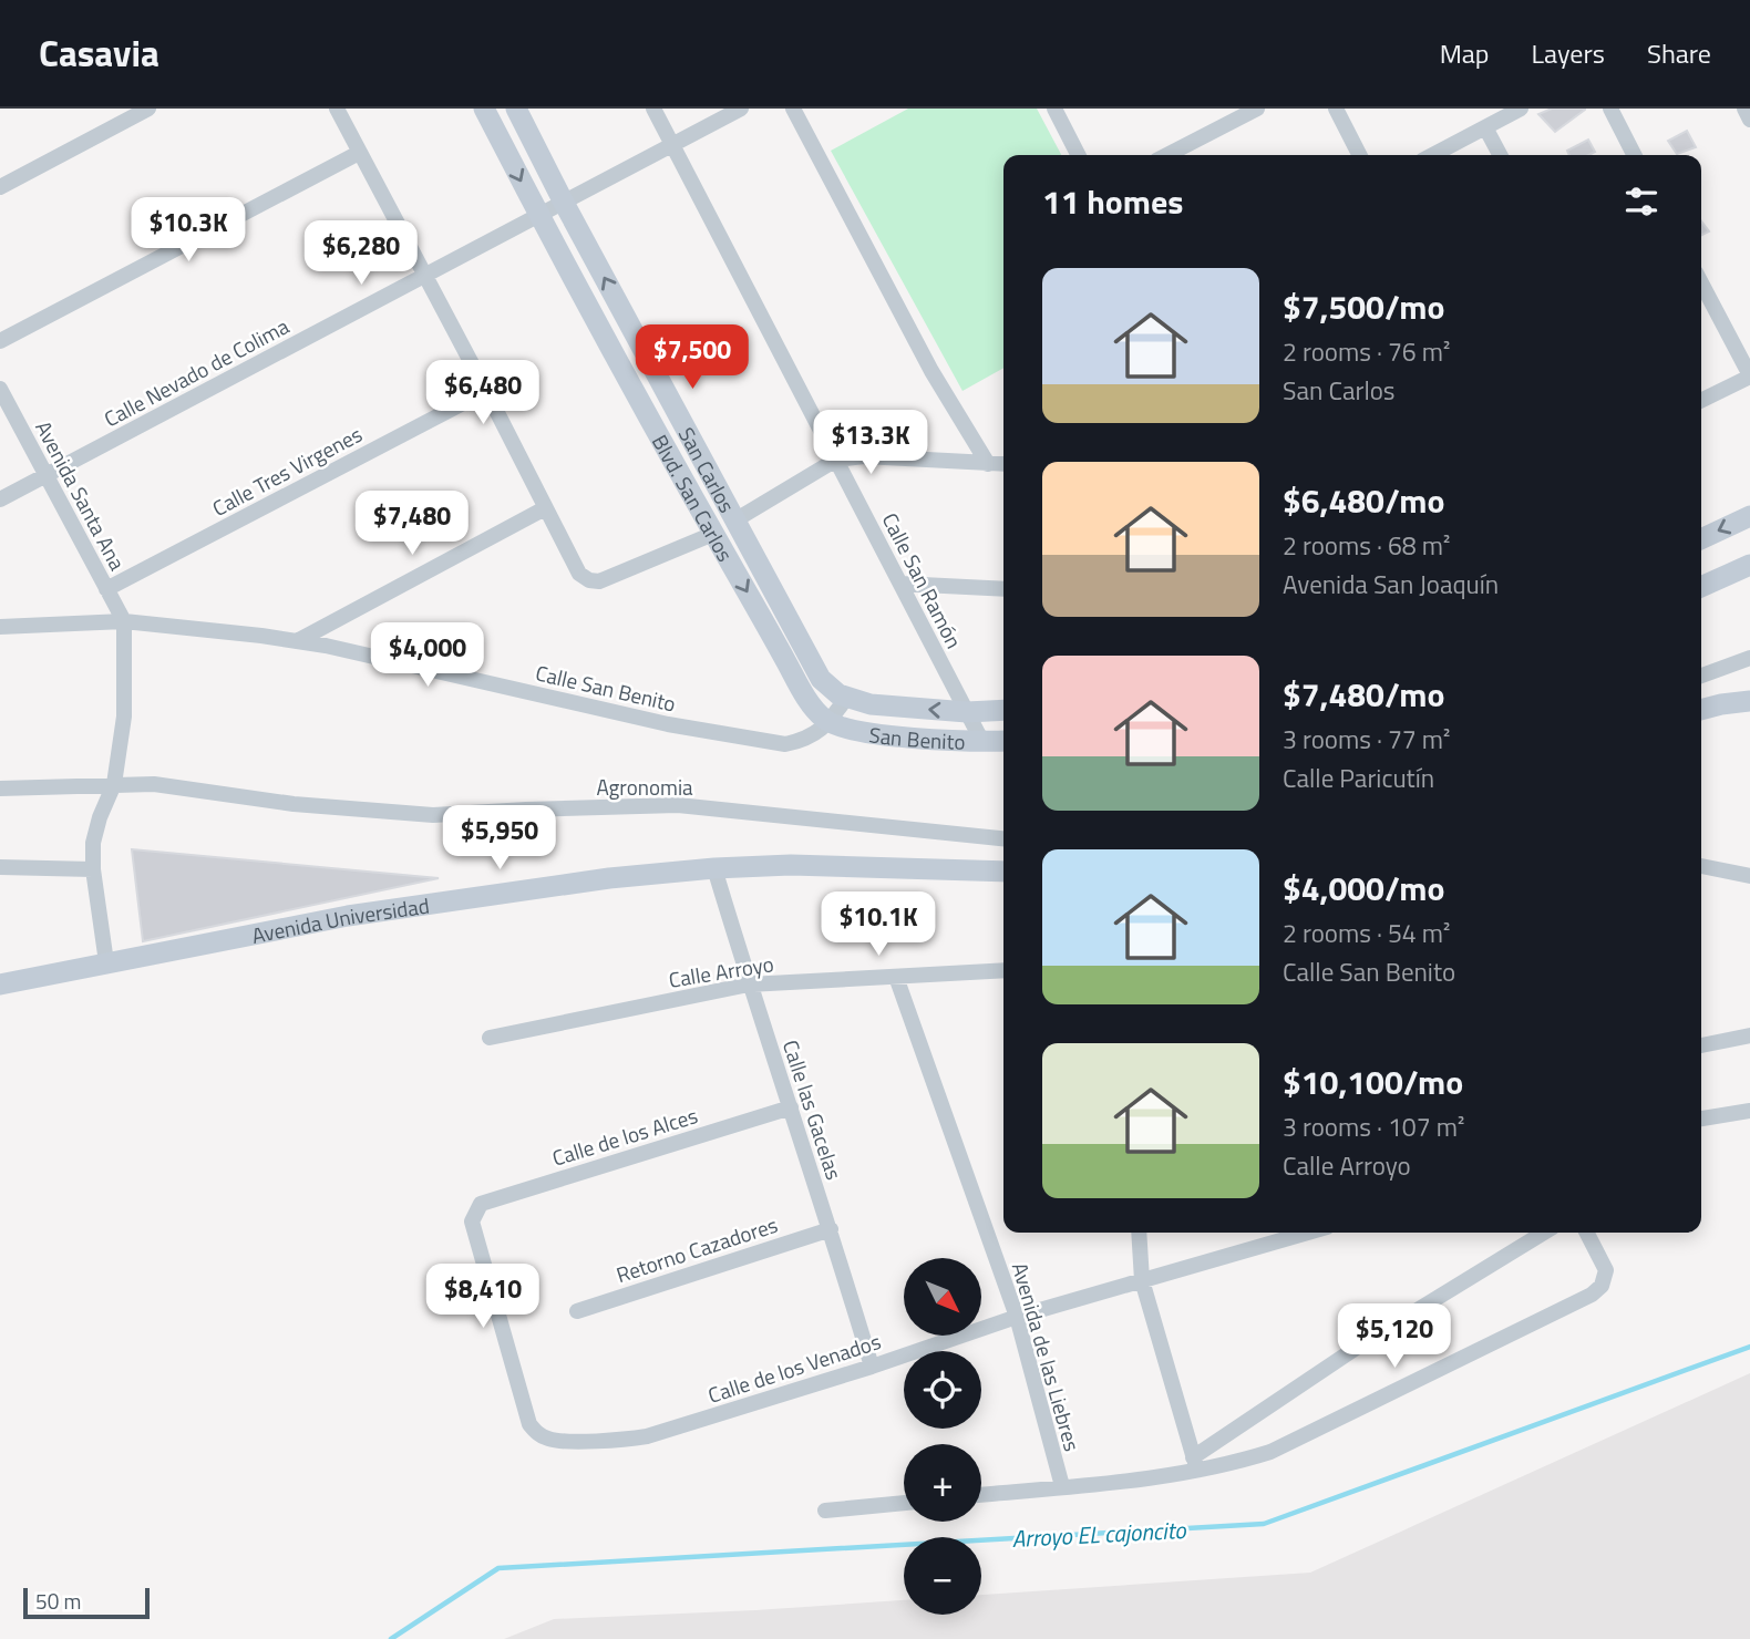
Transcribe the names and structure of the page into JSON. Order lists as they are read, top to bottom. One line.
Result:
{"streets":{"main road":["San Carlos","Blvd. San Carlos","San Benito","Avenida Universidad"],"street":["Calle Nevado de Colima","Calle Tres Virgenes","Avenida Santa Ana","Calle San Ramón","Calle San Benito","Agronomia","Calle Arroyo","Calle las Gacelas","Calle de los Alces","Retorno Cazadores","Avenida de las Liebres","Calle de los Venados"]},"crossings":[["Calle Nevado de Colima","San Carlos"],["Calle Nevado de Colima","Avenida Santa Ana"],["Calle Nevado de Colima","Blvd. San Carlos"],["Calle Nevado de Colima","Calle San Ramón"],["San Carlos","San Benito"],["Calle Tres Virgenes","Avenida Santa Ana"],["Avenida Santa Ana","Calle San Benito"],["Blvd. San Carlos","Calle San Benito"],["Blvd. San Carlos","San Benito"],["Calle San Ramón","San Benito"],["Calle San Benito","San Benito"],["Avenida Universidad","Calle las Gacelas"],["Calle Arroyo","Calle las Gacelas"],["Calle Arroyo","Avenida de las Liebres"],["Calle las Gacelas","Calle de los Alces"],["Calle las Gacelas","Retorno Cazadores"],["Calle las Gacelas","Calle de los Venados"],["Calle de los Alces","Calle de los Venados"],["Avenida de las Liebres","Calle de los Venados"]],"one_way":["San Carlos","Blvd. San Carlos"],"water":["Arroyo EL cajoncito"],"scale_bar":"50 m","north":"bottom right","page":{"header":"Casavia","nav":["Map","Layers","Share"],"heading":"11 homes","price":["$10.3K","$6,280","$7,500","$6,480","$13.3K","$7,480","$4,000","$5,950","$10.1K","$8,410","$5,120"],"list":[{"name":"$7,500/mo","note":"2 rooms · 76 m² · San Carlos"},{"name":"$6,480/mo","note":"2 rooms · 68 m² · Avenida San Joaquín"},{"name":"$7,480/mo","note":"3 rooms · 77 m² · Calle Paricutín"},{"name":"$4,000/mo","note":"2 rooms · 54 m² · Calle San Benito"},{"name":"$10,100/mo","note":"3 rooms · 107 m² · Calle Arroyo"}],"map_buttons":["+","−"],"scale":"50 m"}}
